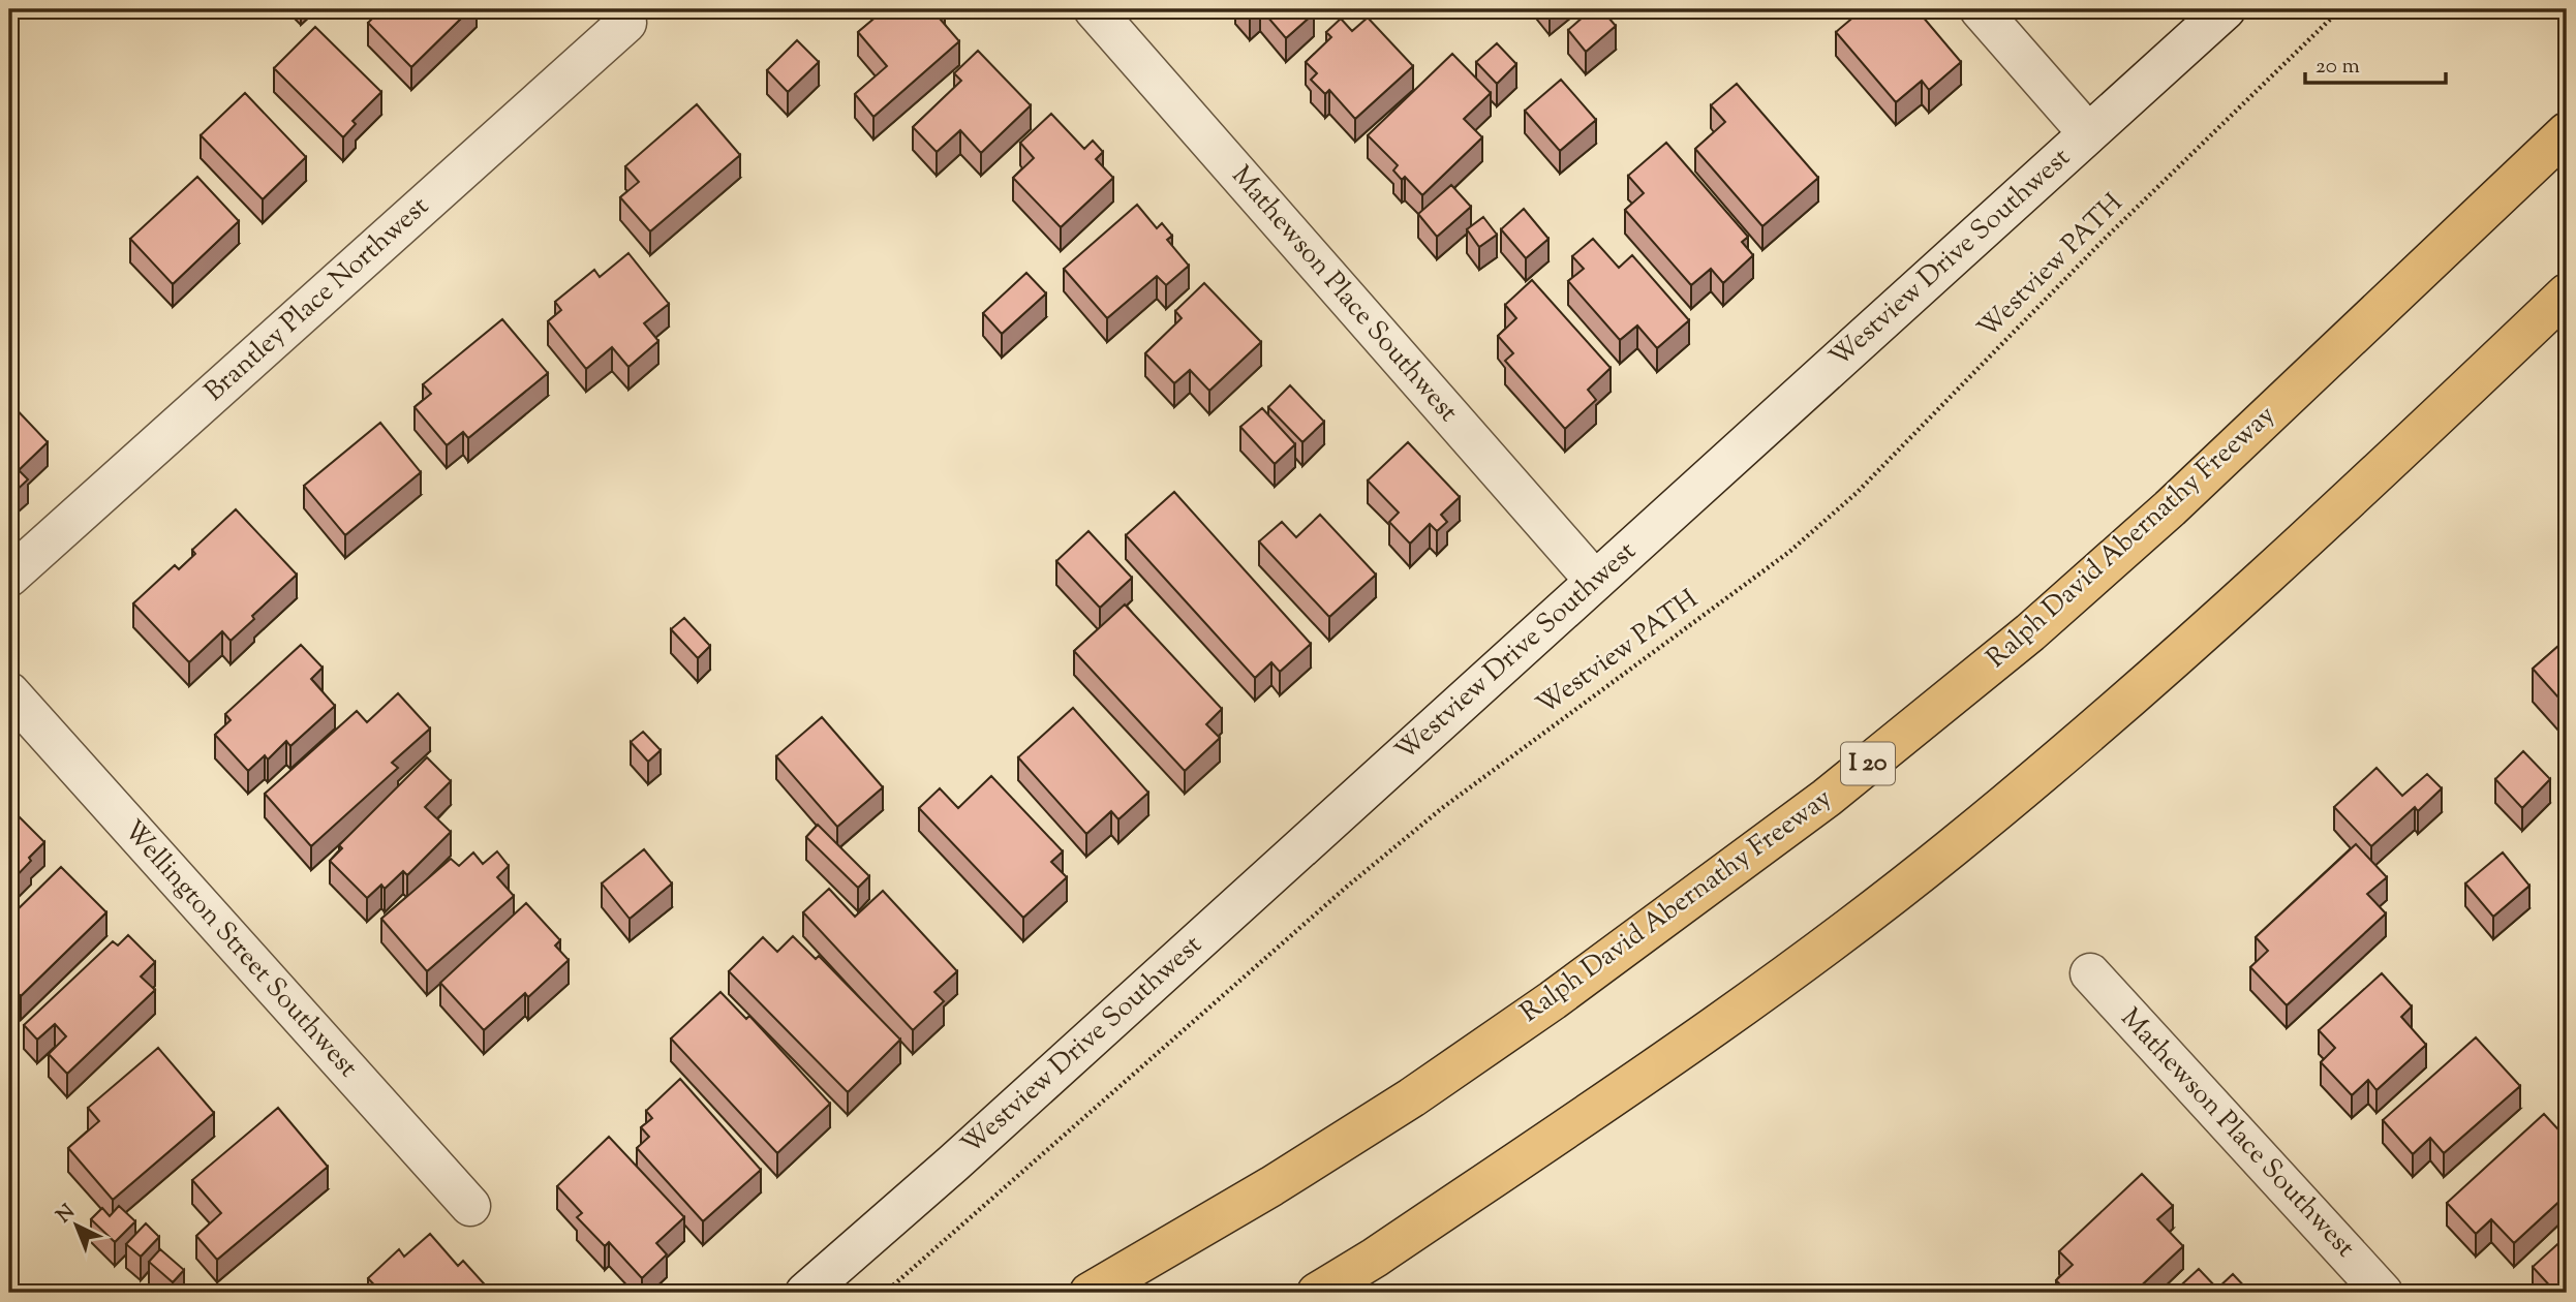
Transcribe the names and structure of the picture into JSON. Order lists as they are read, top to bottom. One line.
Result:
{"streets":{"highway":["Ralph David Abernathy Freeway","I 20"],"street":["Westview Drive Southwest","Mathewson Place Southwest","Brantley Place Northwest","Wellington Street Southwest"],"path":["Westview PATH"]},"crossings":[["Westview Drive Southwest","Mathewson Place Southwest"]],"scale_bar":"20 m","north":"top left"}
